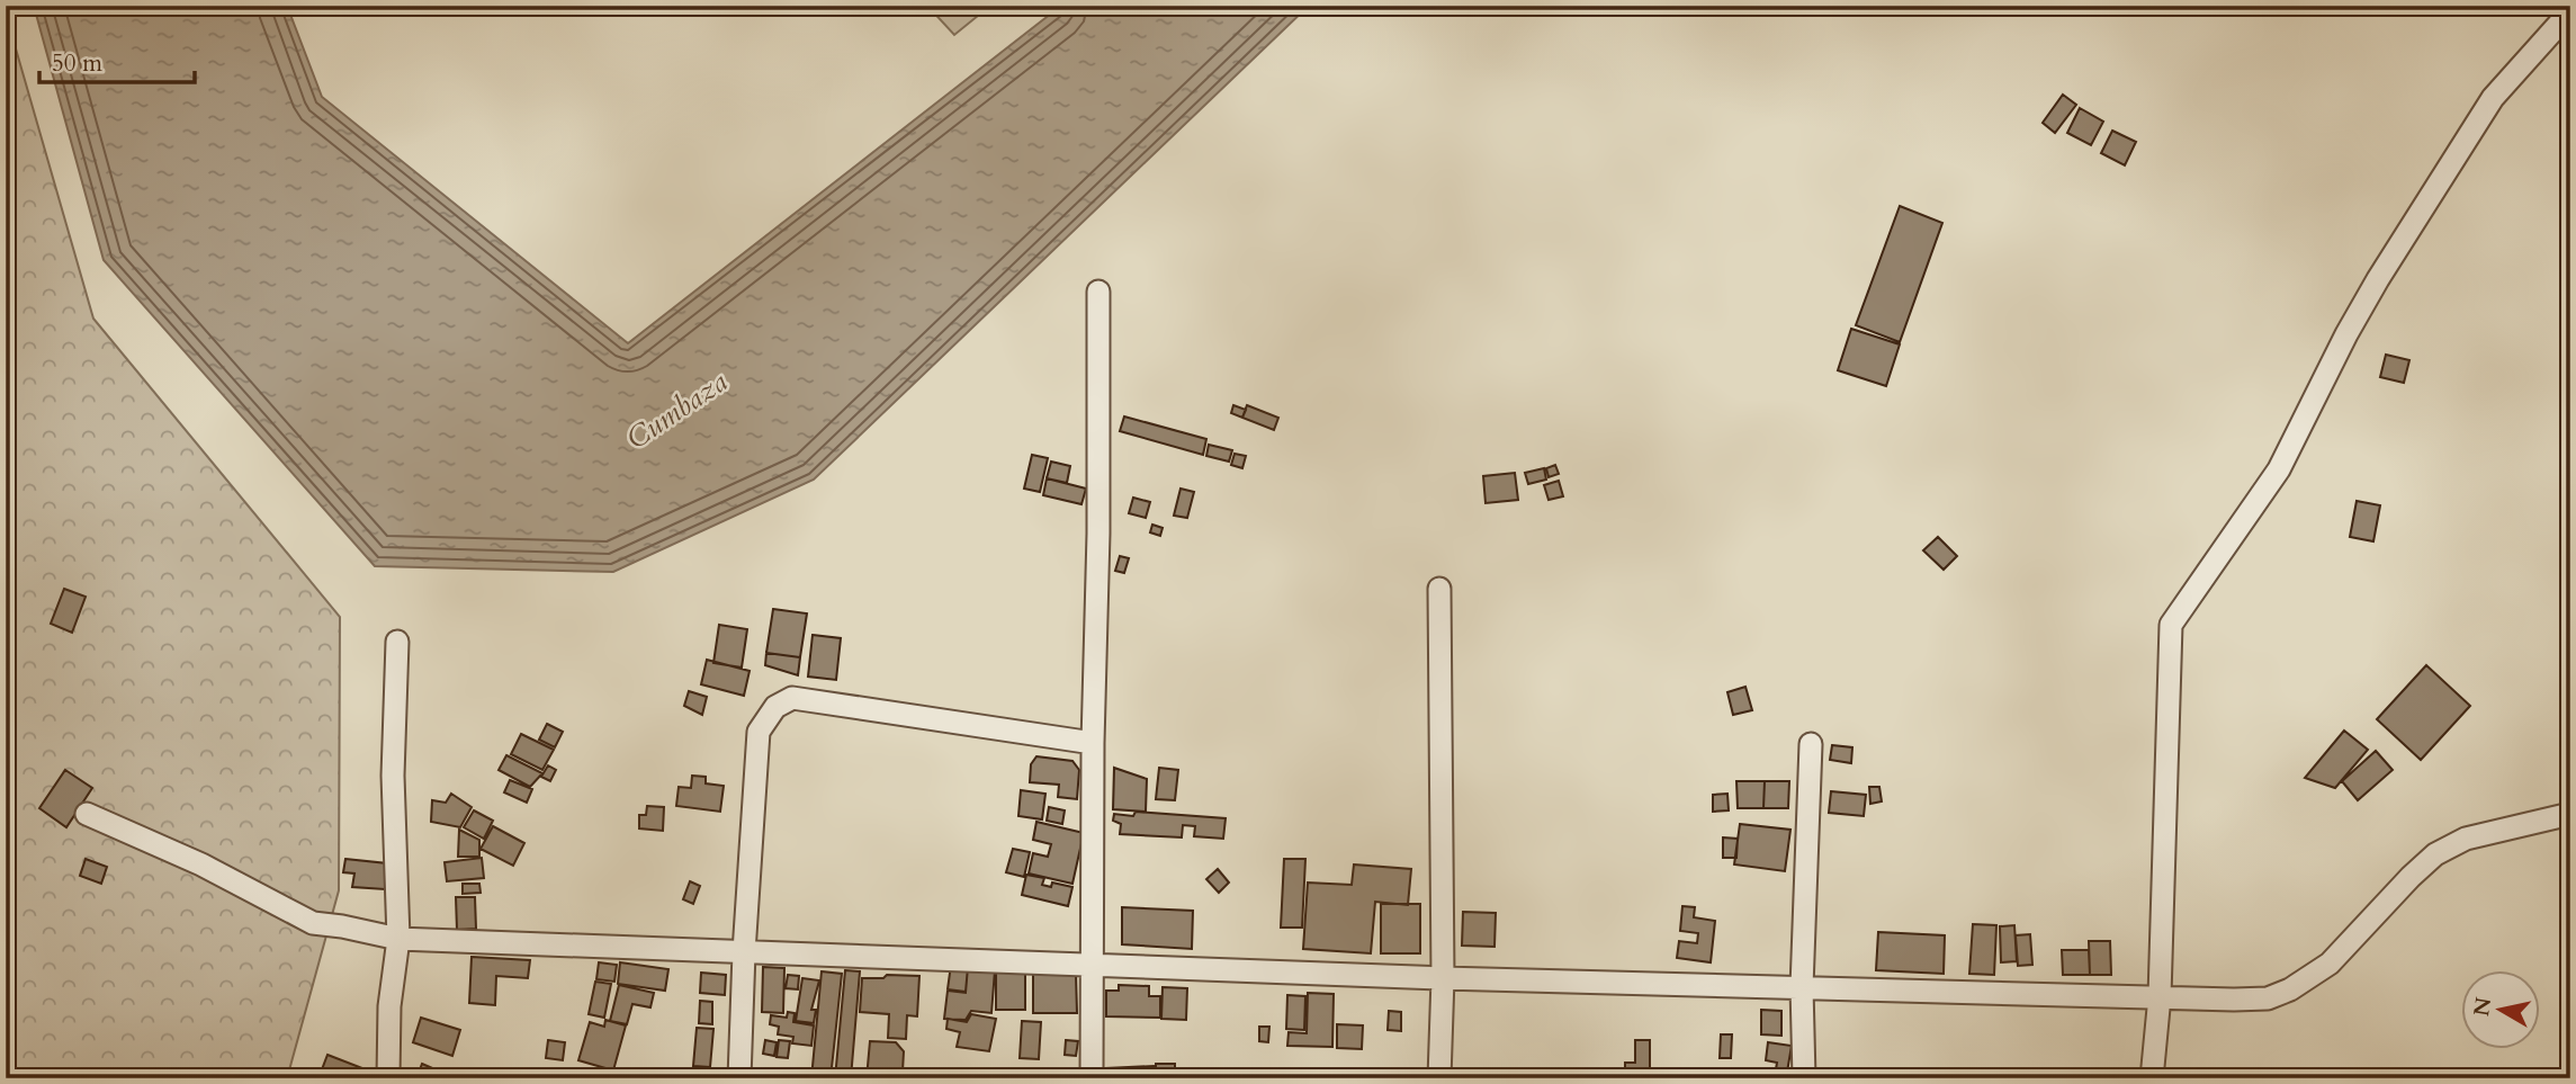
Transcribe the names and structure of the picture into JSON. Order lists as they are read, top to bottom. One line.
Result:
{"water":["Cumbaza"],"scale_bar":"50 m","north":"left"}
